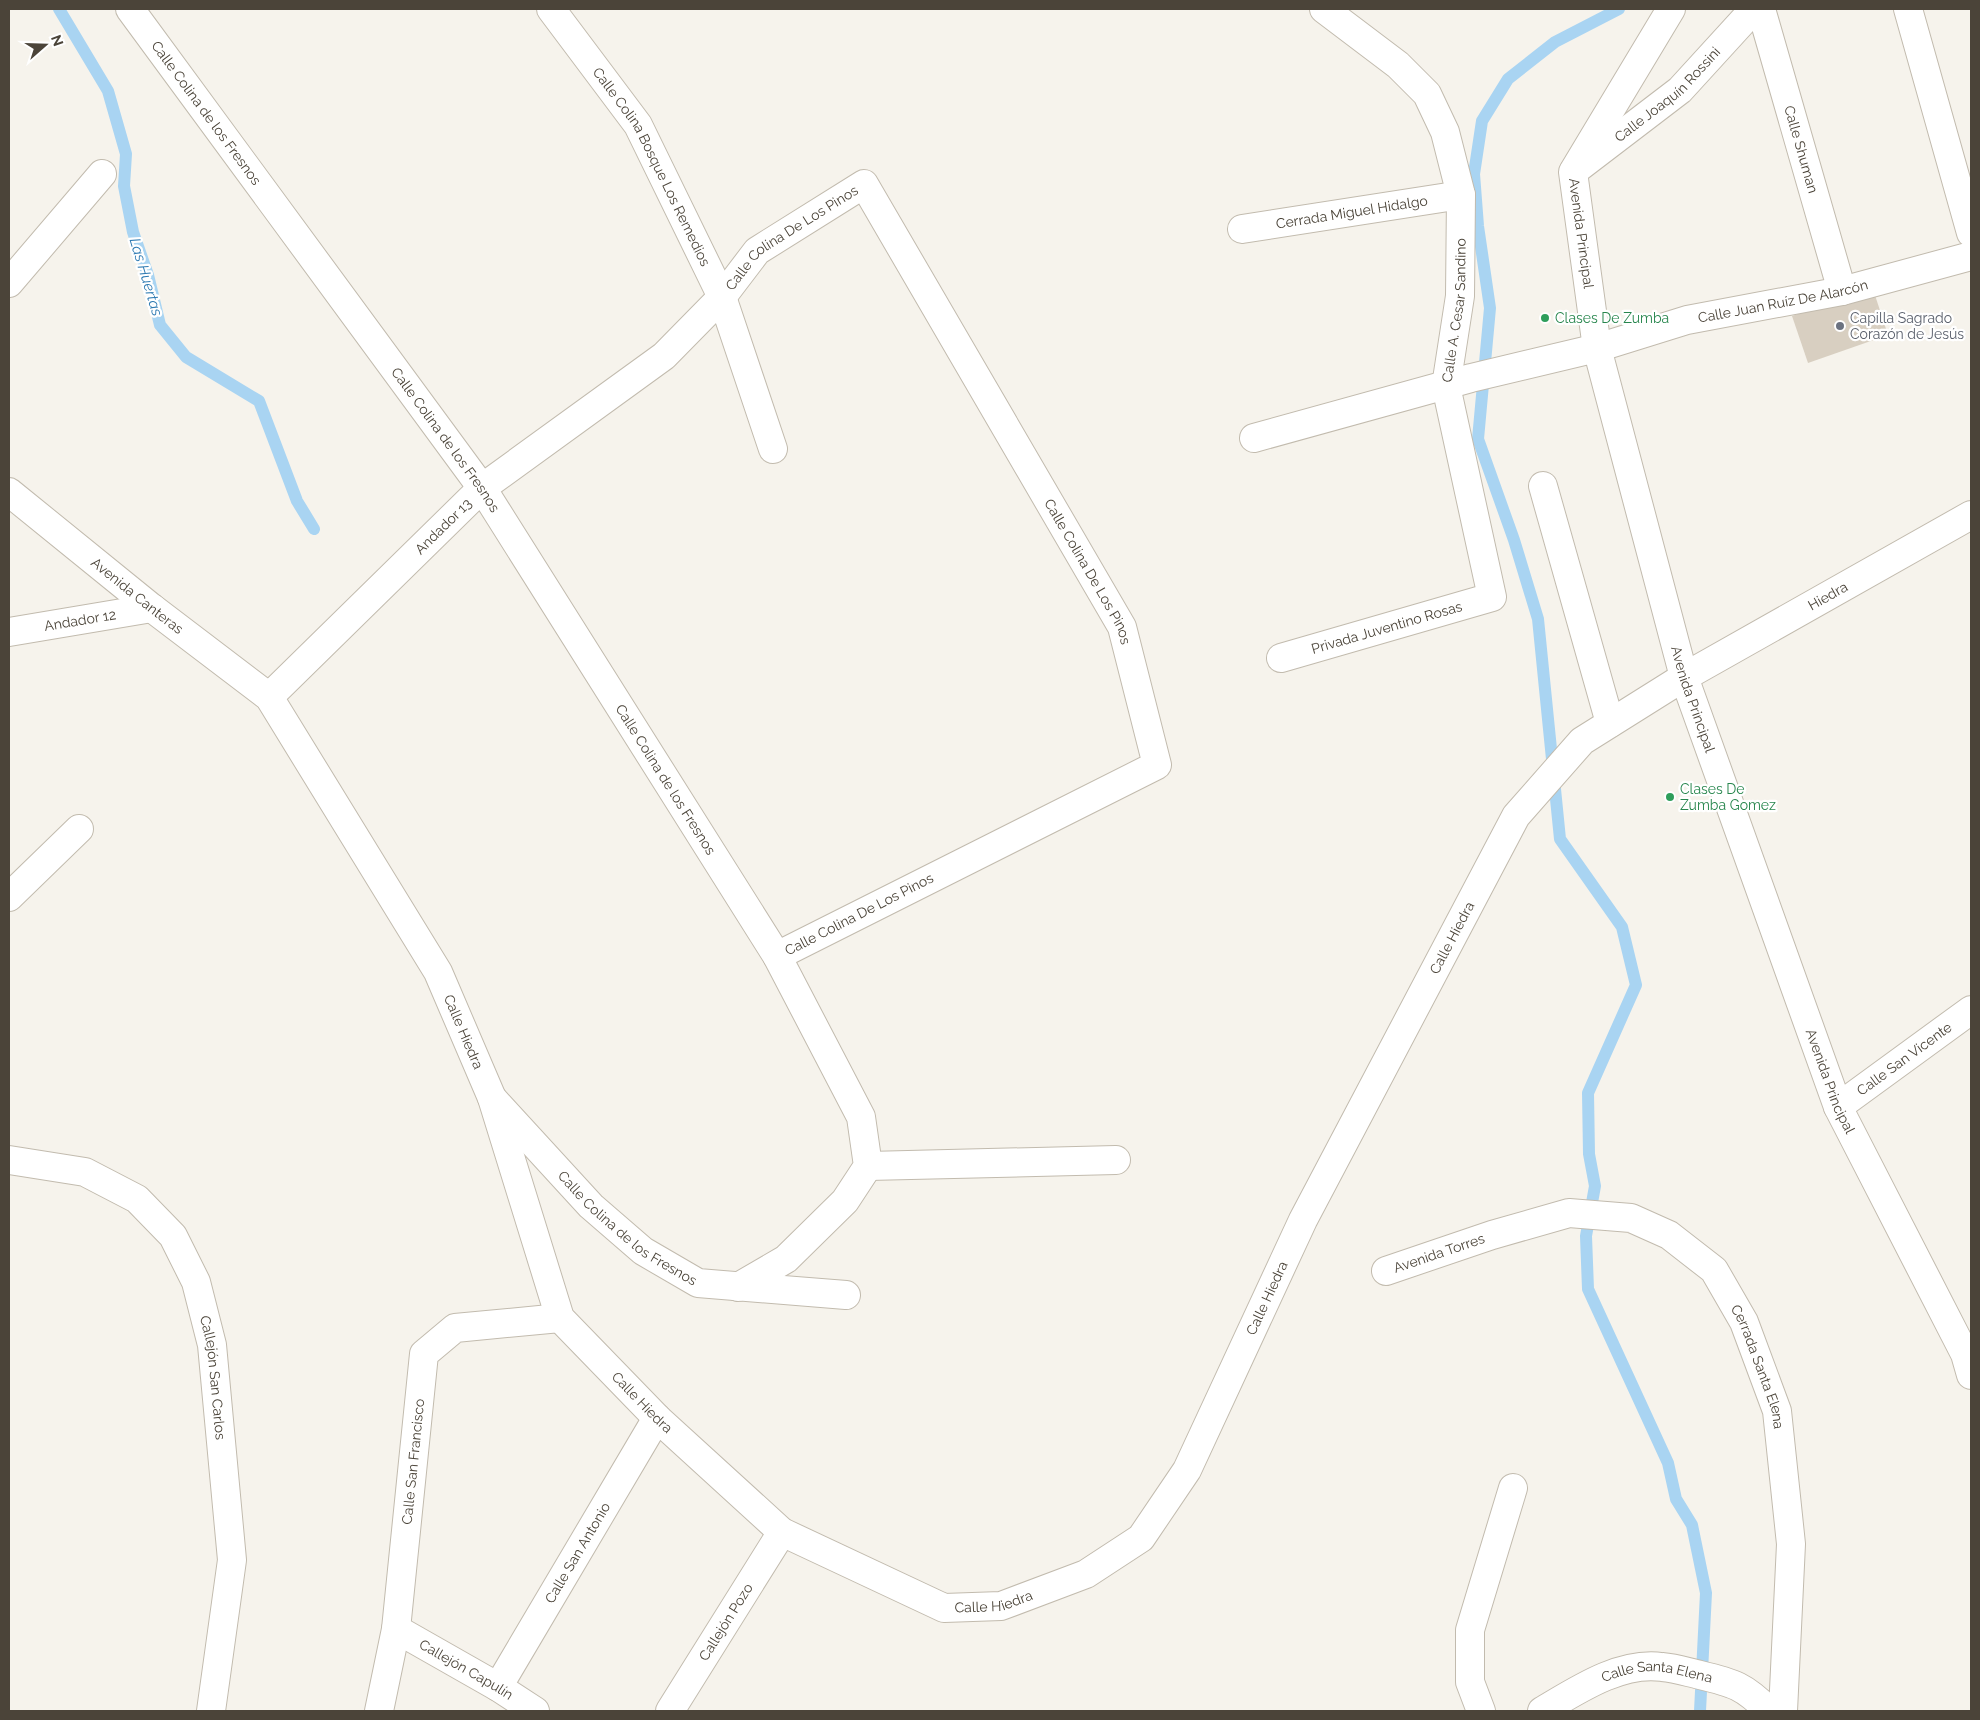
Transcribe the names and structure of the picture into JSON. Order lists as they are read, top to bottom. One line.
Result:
{"streets":{"street":["Calle Joaquín Rossini","Calle Colina de los Fresnos","Calle Shuman","Calle Colina Bosque Los Remedios","Cerrada Miguel Hidalgo","Avenida Principal","Calle Colina De Los Pinos","Calle Juan Ruíz De Alarcón","Calle A. Cesar Sandino","Andador 13","Avenida Canteras","Hiedra","Andador 12","Privada Juventino Rosas","Calle Hiedra","Calle San Vicente","Avenida Torres","Cerrada Santa Elena","Callejón San Carlos","Calle San Francisco","Calle San Antonio","Callejón Pozo","Callejón Capulín","Calle Santa Elena"]},"crossings":[["Calle Joaquín Rossini","Avenida Principal"],["Calle Colina de los Fresnos","Calle Colina De Los Pinos"],["Calle Colina de los Fresnos","Andador 13"],["Calle Colina de los Fresnos","Calle Hiedra"],["Calle Shuman","Calle Juan Ruíz De Alarcón"],["Calle Colina Bosque Los Remedios","Calle Colina De Los Pinos"],["Calle Colina Bosque Los Remedios","Andador 13"],["Cerrada Miguel Hidalgo","Calle A. Cesar Sandino"],["Avenida Principal","Calle Juan Ruíz De Alarcón"],["Avenida Principal","Hiedra"],["Avenida Principal","Calle Hiedra"],["Avenida Principal","Calle San Vicente"],["Calle Colina De Los Pinos","Andador 13"],["Calle Juan Ruíz De Alarcón","Calle A. Cesar Sandino"],["Calle A. Cesar Sandino","Privada Juventino Rosas"],["Andador 13","Avenida Canteras"],["Andador 13","Calle Hiedra"],["Avenida Canteras","Andador 12"],["Avenida Canteras","Calle Hiedra"],["Hiedra","Calle Hiedra"],["Calle Hiedra","Calle San Francisco"],["Calle Hiedra","Calle San Antonio"],["Calle Hiedra","Callejón Pozo"],["Avenida Torres","Cerrada Santa Elena"],["Calle San Francisco","Callejón Capulín"],["Calle San Antonio","Callejón Capulín"]],"water":["Las Huertas"],"places":["Clases De Zumba","Capilla Sagrado Corazón de Jesús","Clases De Zumba Gomez"],"north":"right"}
